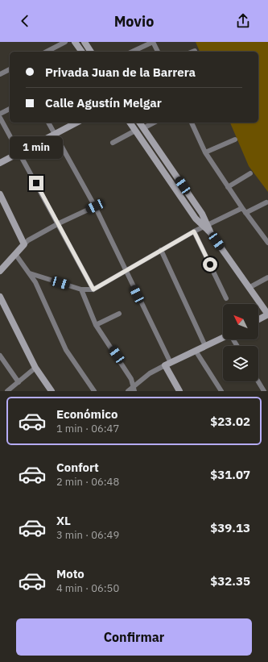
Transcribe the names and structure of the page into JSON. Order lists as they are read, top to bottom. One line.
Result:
{"north":"top left","page":{"header":"Movio","banner":["Privada Juan de la Barrera","Calle Agustín Melgar"],"bubble":"1 min","list":[{"name":"Económico","note":"1 min · 06:47","value":"$23.02"},{"name":"Confort","note":"2 min · 06:48","value":"$31.07"},{"name":"XL","note":"3 min · 06:49","value":"$39.13"},{"name":"Moto","note":"4 min · 06:50","value":"$32.35"}],"buttons":"Confirmar"}}
